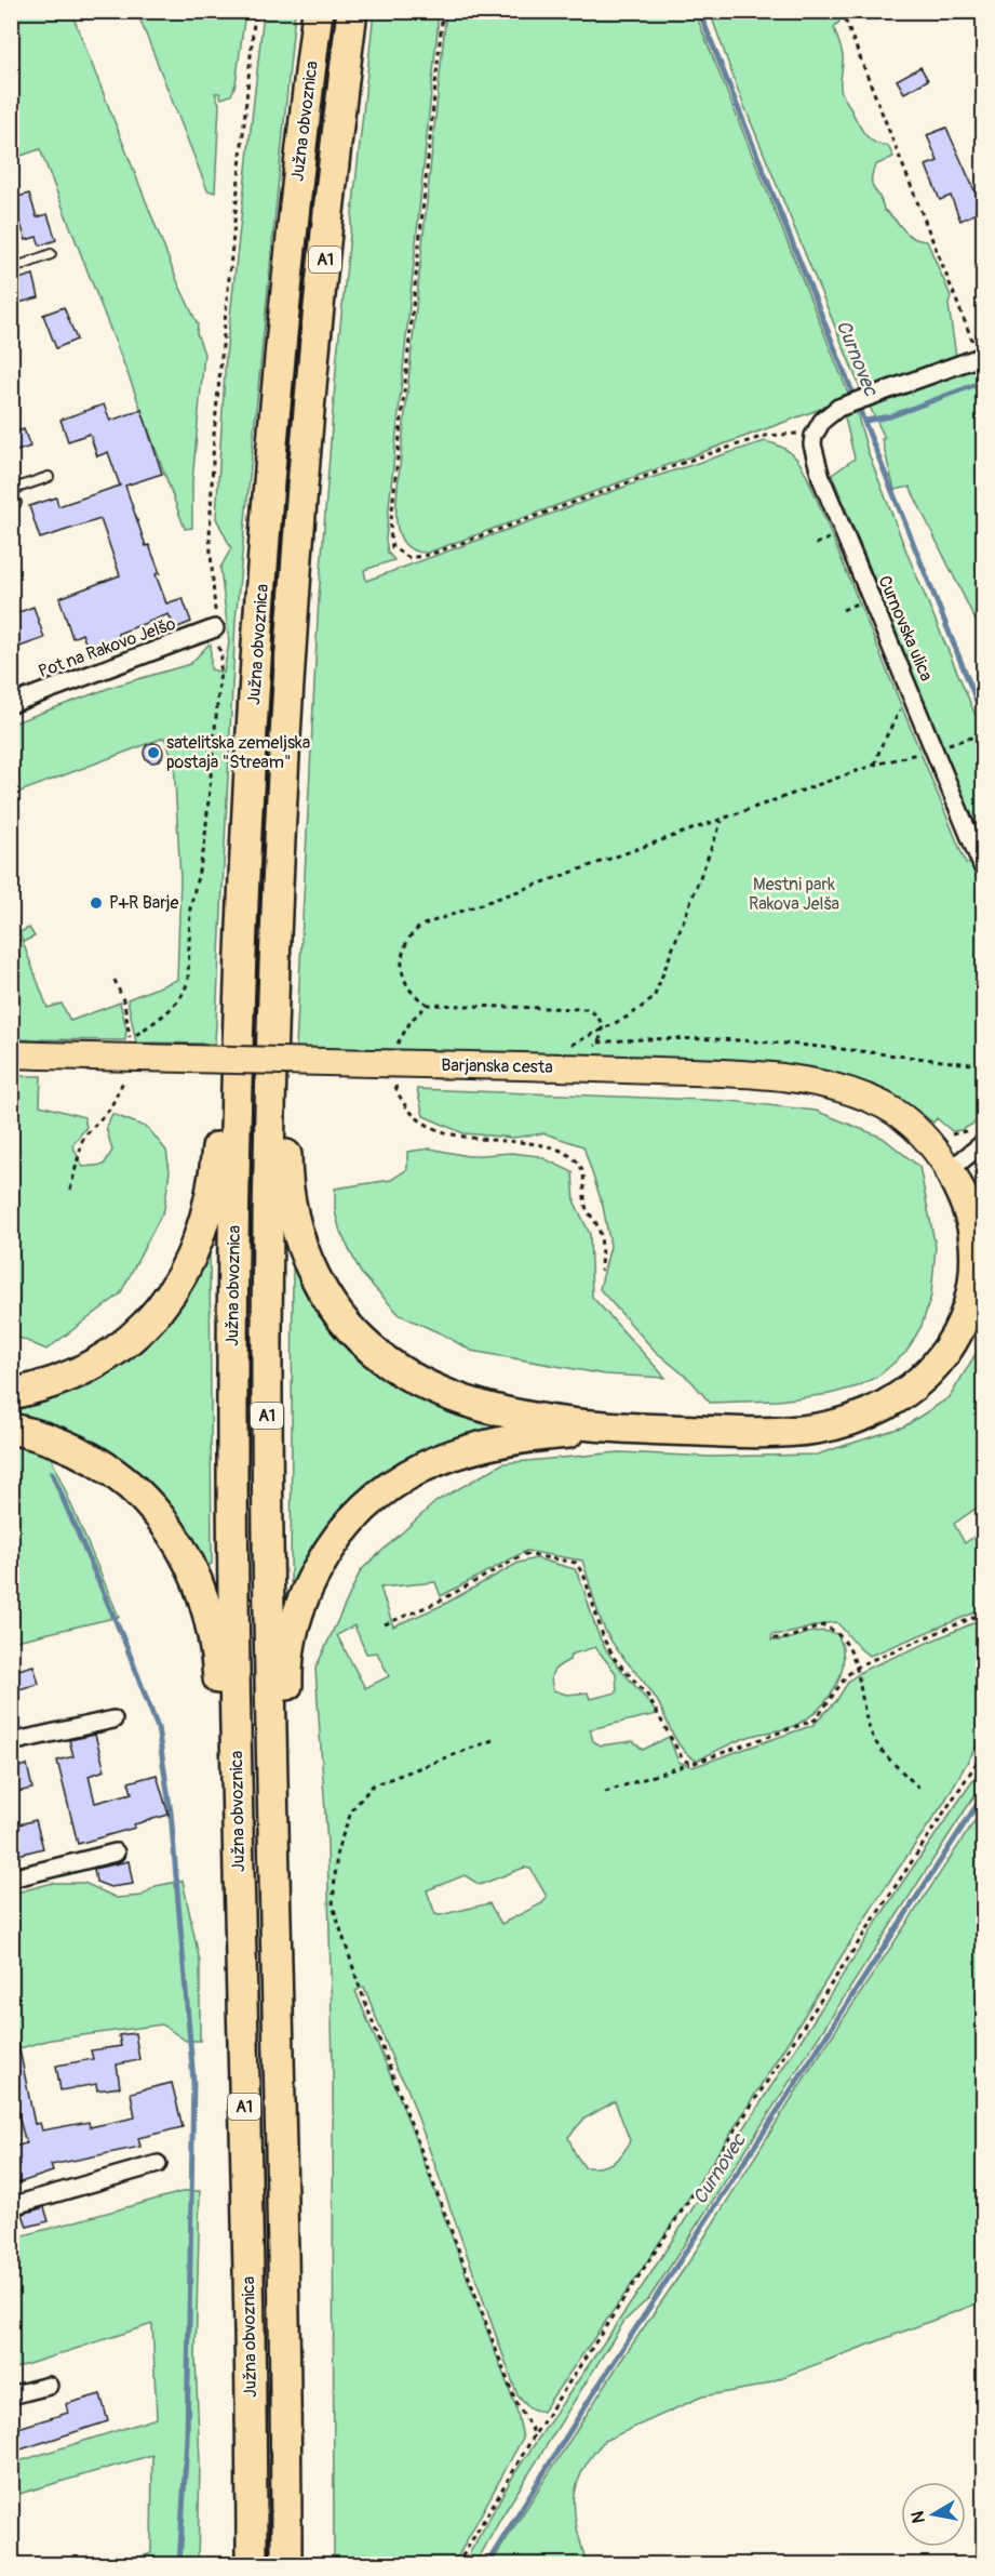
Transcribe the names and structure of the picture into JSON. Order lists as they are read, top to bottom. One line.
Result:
{"streets":{"highway":["Južna obvoznica","A1"],"main road":["Barjanska cesta"],"street":["Curnovska ulica","Pot na Rakovo Jelšo"]},"water":["Curnovec"],"parks":["Mestni park Rakova Jelša"],"places":["satelitska zemeljska postaja \"Stream\"","P+R Barje"],"north":"left"}
